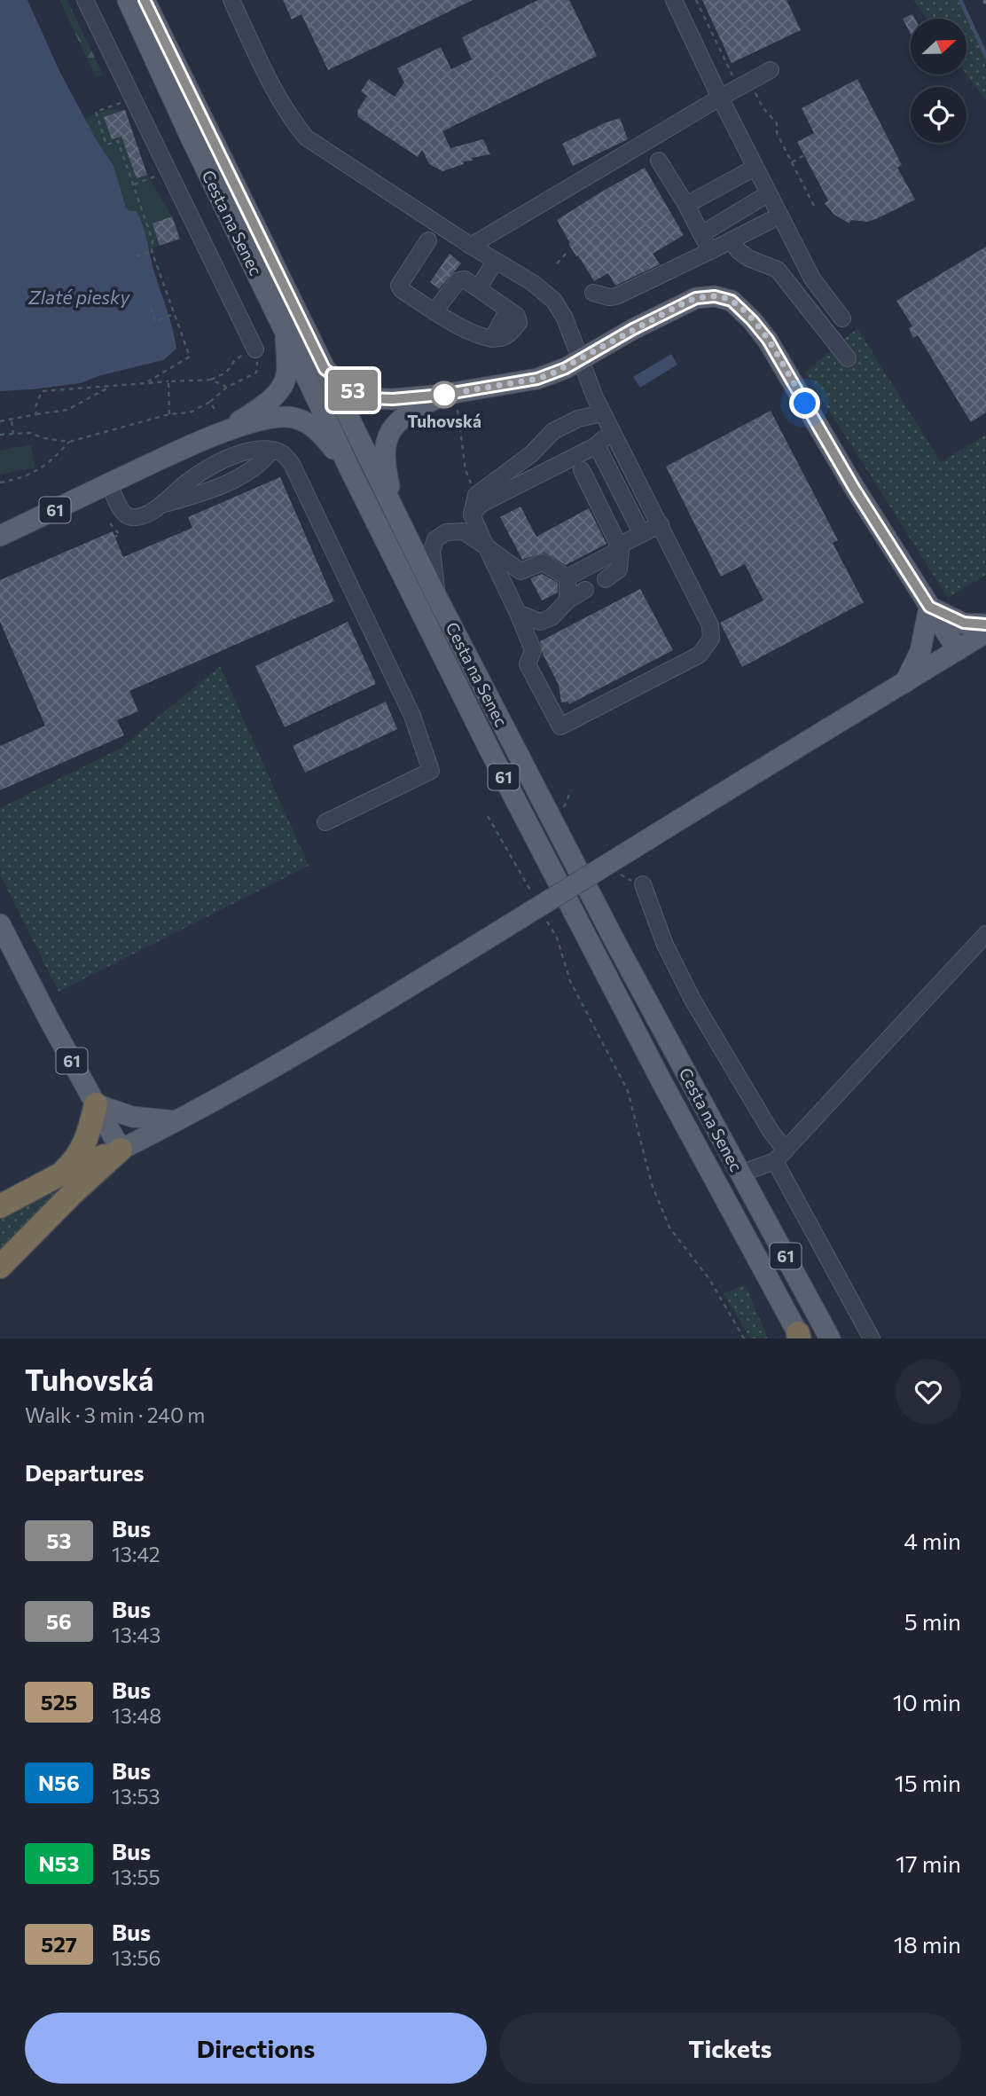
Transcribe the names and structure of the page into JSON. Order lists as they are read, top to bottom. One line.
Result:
{"streets":{"main road":["Cesta na Senec","61"]},"crossings":[["Cesta na Senec","61"]],"water":["Zlaté piesky"],"places":["Tuhovská"],"lines":["bus line 53"],"north":"right","page":{"on_map":"53","heading":[["Tuhovská","Walk · 3 min · 240 m"],"Departures"],"list":[{"mark":"53","name":"Bus","note":"13:42","value":"4 min"},{"mark":"56","name":"Bus","note":"13:43","value":"5 min"},{"mark":"525","name":"Bus","note":"13:48","value":"10 min"},{"mark":"N56","name":"Bus","note":"13:53","value":"15 min"},{"mark":"N53","name":"Bus","note":"13:55","value":"17 min"},{"mark":"527","name":"Bus","note":"13:56","value":"18 min"}],"buttons":["Directions","Tickets"]}}
